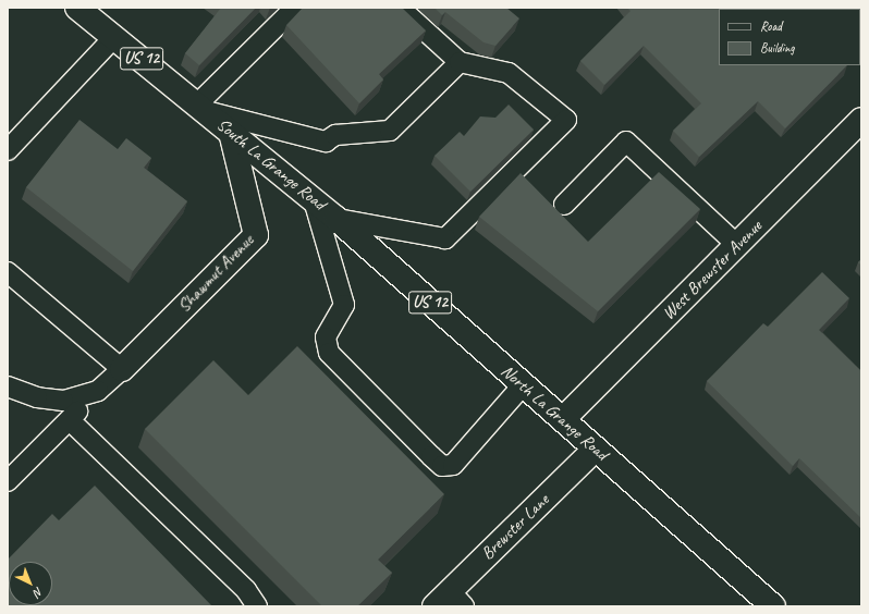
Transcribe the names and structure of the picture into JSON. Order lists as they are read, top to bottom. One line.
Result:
{"streets":{"main road":["US 12","South La Grange Road","West Brewster Avenue","Shawmut Avenue","North La Grange Road","Brewster Lane"]},"crossings":[["US 12","South La Grange Road"],["South La Grange Road","Shawmut Avenue"],["South La Grange Road","North La Grange Road"],["West Brewster Avenue","North La Grange Road"],["North La Grange Road","Brewster Lane"]],"legend":["Road","Building"],"north":"bottom right"}
